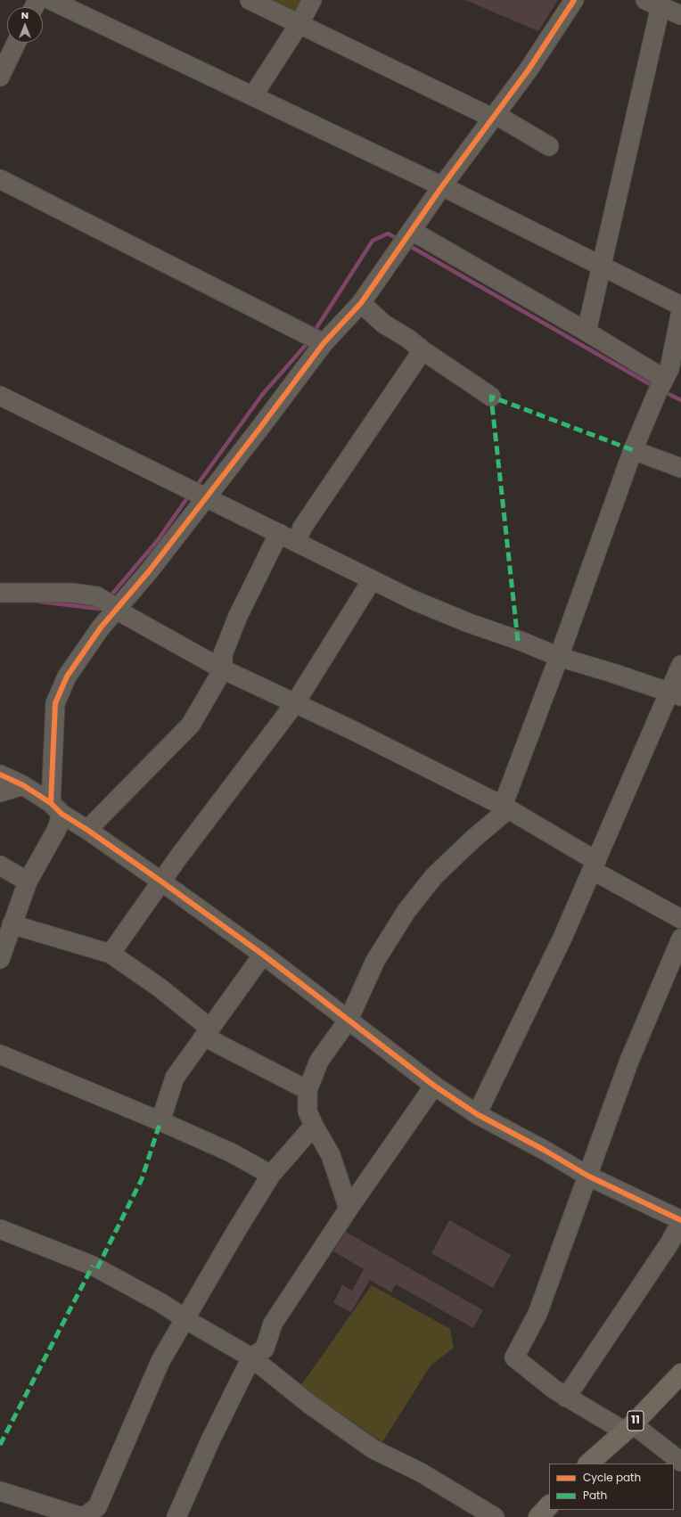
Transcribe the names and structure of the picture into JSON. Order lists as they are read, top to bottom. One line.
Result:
{"streets":{"main road":["11"]},"legend":["Cycle path","Path"],"north":"top"}
